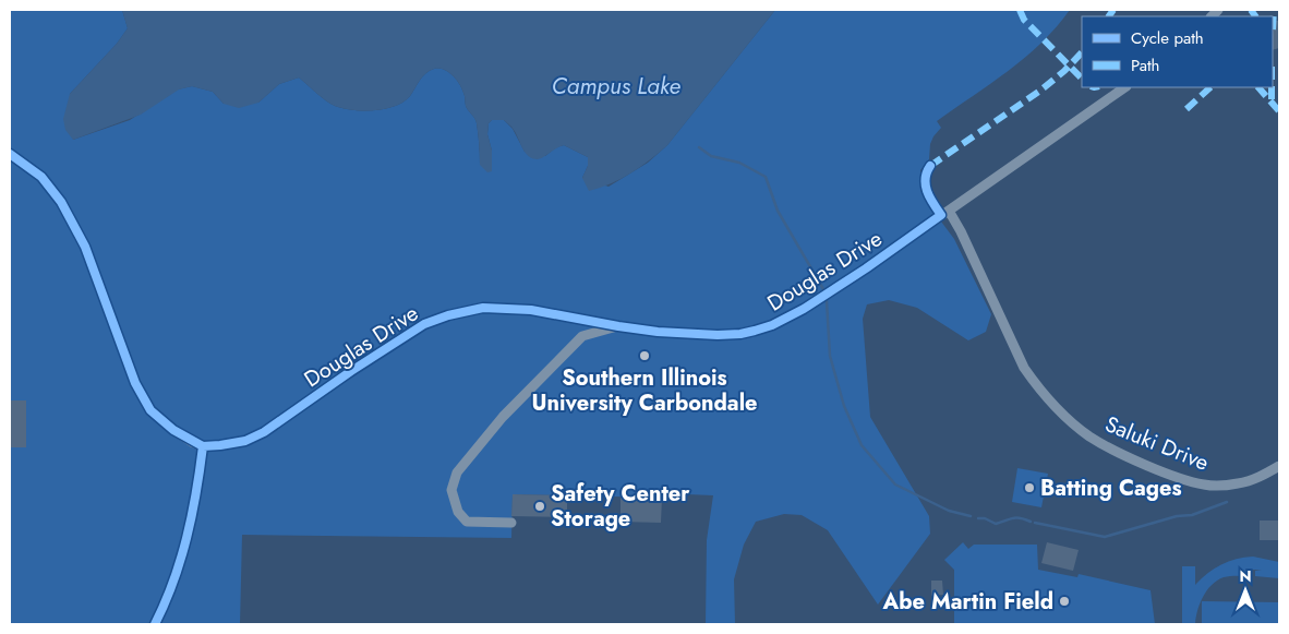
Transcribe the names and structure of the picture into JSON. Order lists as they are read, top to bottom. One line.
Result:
{"streets":{"street":["Douglas Drive","Saluki Drive"]},"crossings":[["Douglas Drive","Saluki Drive"]],"water":["Campus Lake"],"places":["Southern Illinois University Carbondale","Batting Cages","Safety Center Storage","Abe Martin Field"],"legend":["Cycle path","Path"],"north":"top"}
